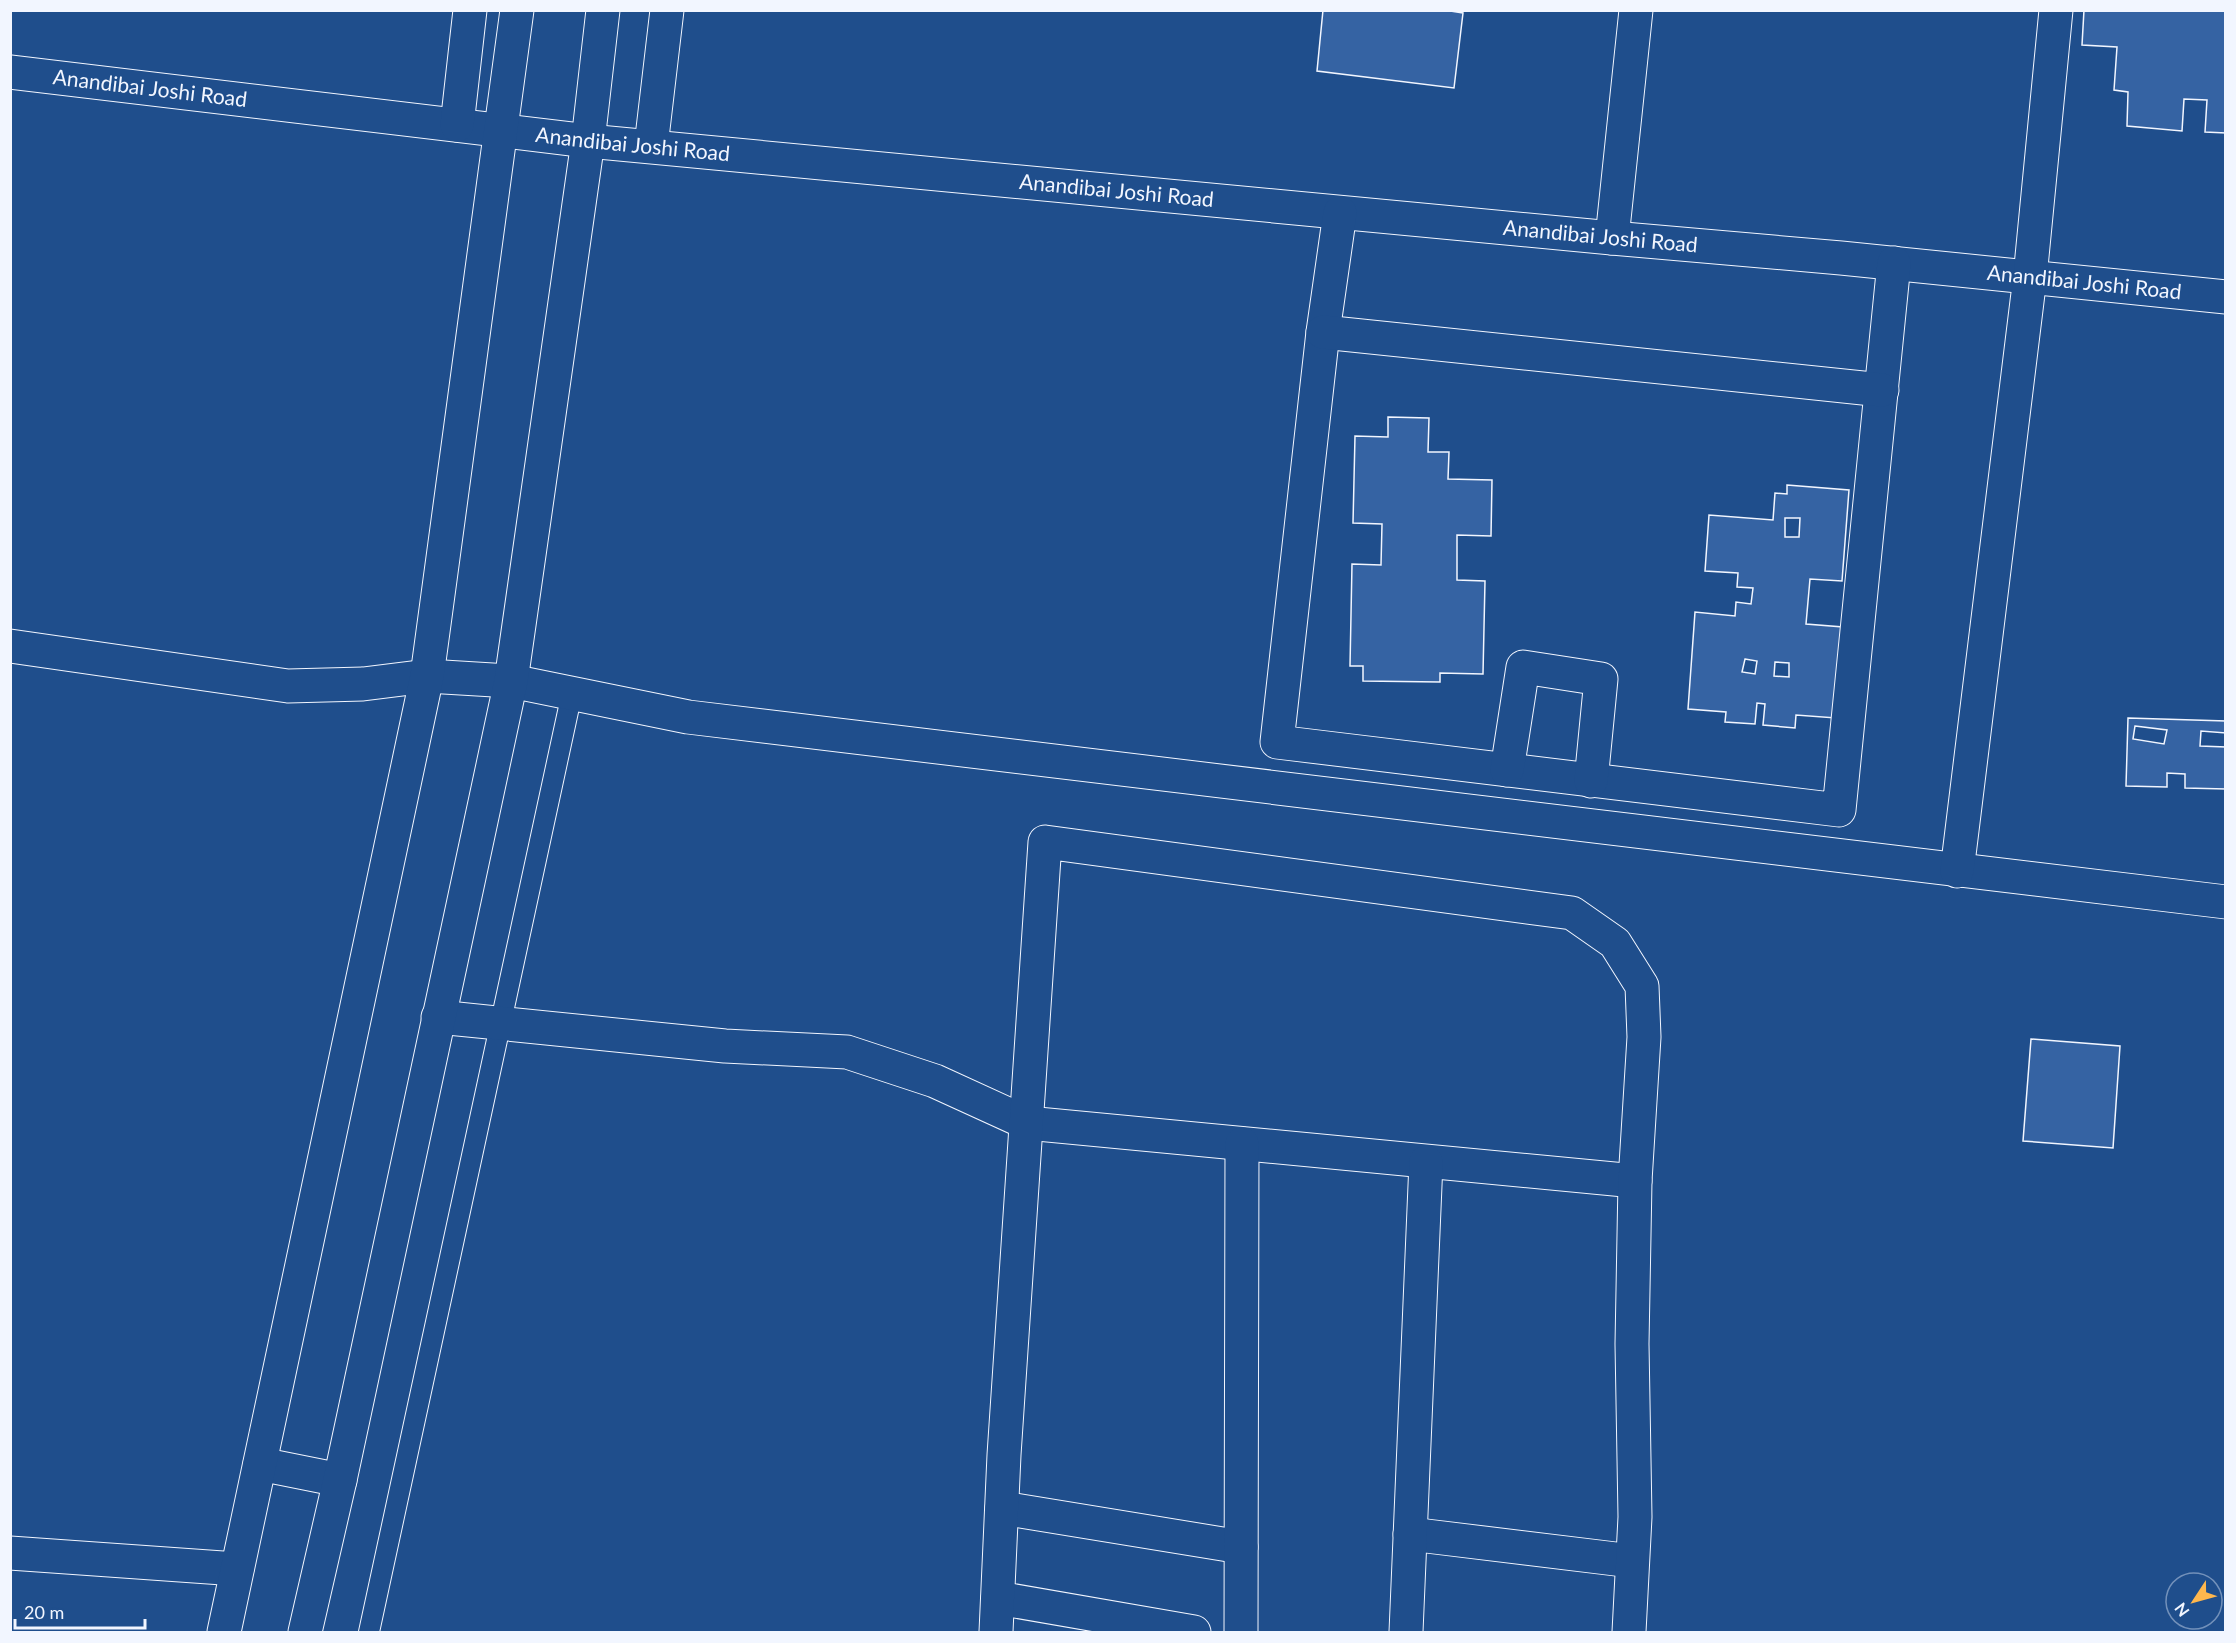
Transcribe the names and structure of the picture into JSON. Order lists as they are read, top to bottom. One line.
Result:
{"streets":{"street":["Anandibai Joshi Road"]},"scale_bar":"20 m","north":"bottom left"}
